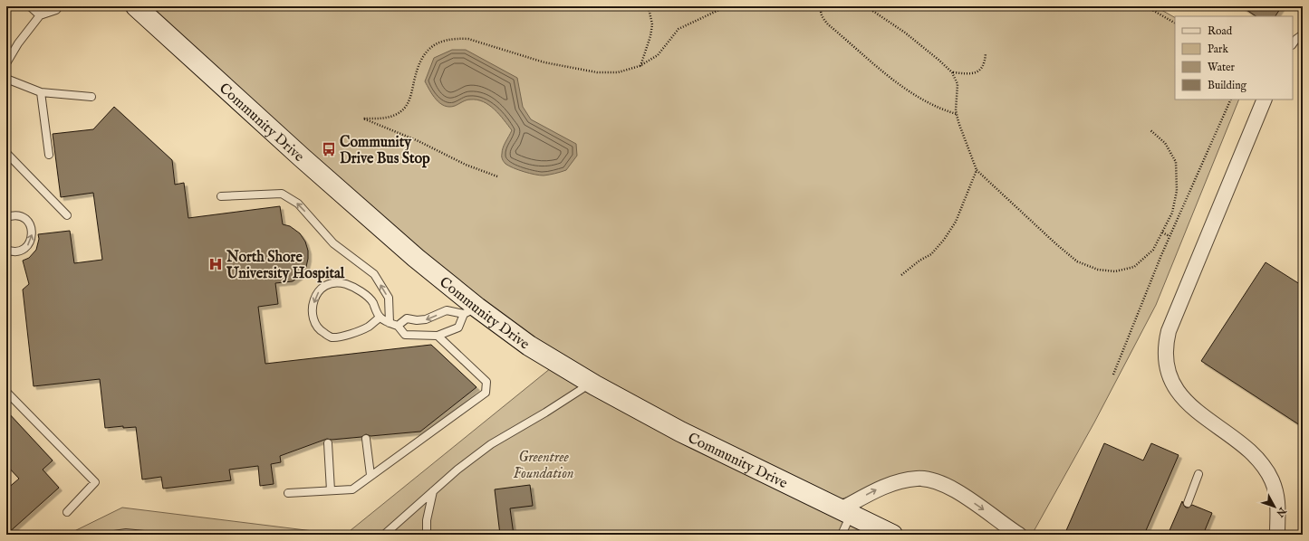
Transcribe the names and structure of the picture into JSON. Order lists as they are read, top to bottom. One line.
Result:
{"streets":{"main road":["Community Drive"]},"parks":["Greentree Foundation"],"places":{"bus stop":["Community Drive Bus Stop"],"hospital":["North Shore University Hospital"]},"legend":["Road","Park","Water","Building"],"north":"bottom right"}
